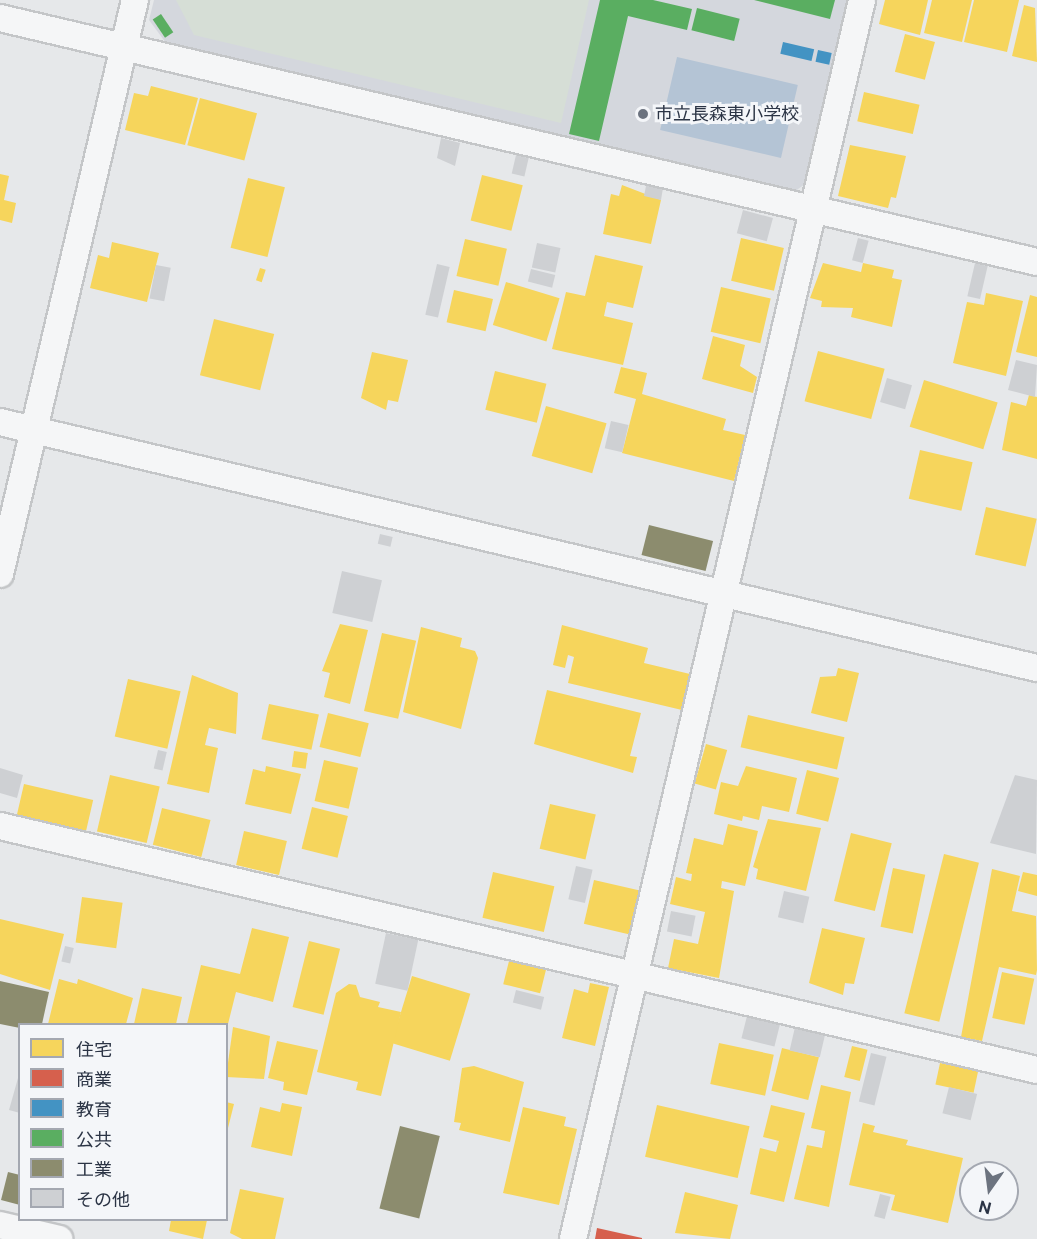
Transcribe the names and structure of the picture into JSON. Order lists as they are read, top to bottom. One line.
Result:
{"places":["市立長森東小学校"],"legend":["住宅","商業","教育","公共","工業","その他"],"north":"bottom"}
